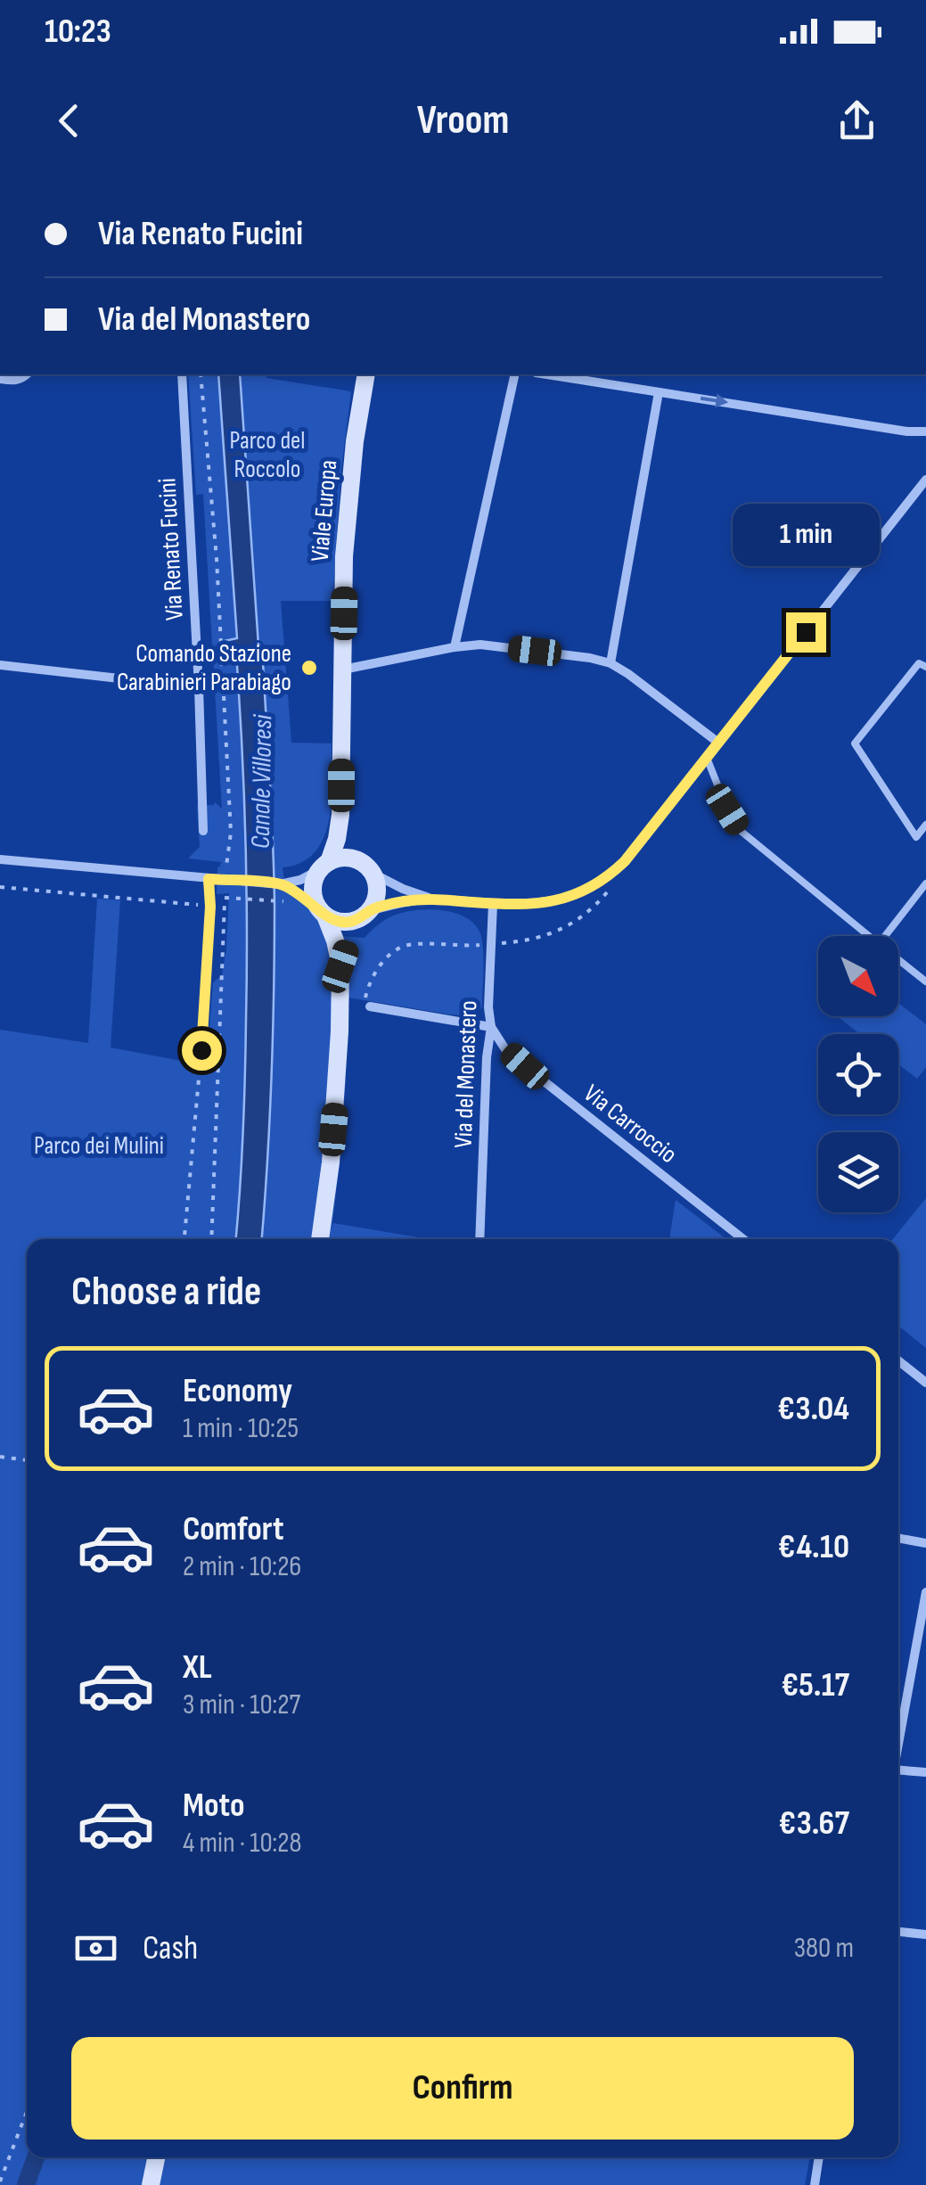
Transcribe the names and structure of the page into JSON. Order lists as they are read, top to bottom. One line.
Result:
{"streets":{"street":["Viale Europa","Via Renato Fucini","Via del Monastero","Via Carroccio"]},"crossings":[["Via del Monastero","Via Carroccio"]],"water":["Canale Villoresi"],"parks":["Parco del Roccolo","Parco dei Mulini"],"places":["Comando Stazione Carabinieri Parabiago"],"north":"bottom right","page":{"status":"10:23","header":"Vroom","banner":["Via Renato Fucini","Via del Monastero"],"bubble":"1 min","heading":"Choose a ride","list":[{"name":"Economy","note":"1 min · 10:25","value":"€3.04"},{"name":"Comfort","note":"2 min · 10:26","value":"€4.10"},{"name":"XL","note":"3 min · 10:27","value":"€5.17"},{"name":"Moto","note":"4 min · 10:28","value":"€3.67"}],"pay":["Cash","380 m"],"buttons":"Confirm"}}
